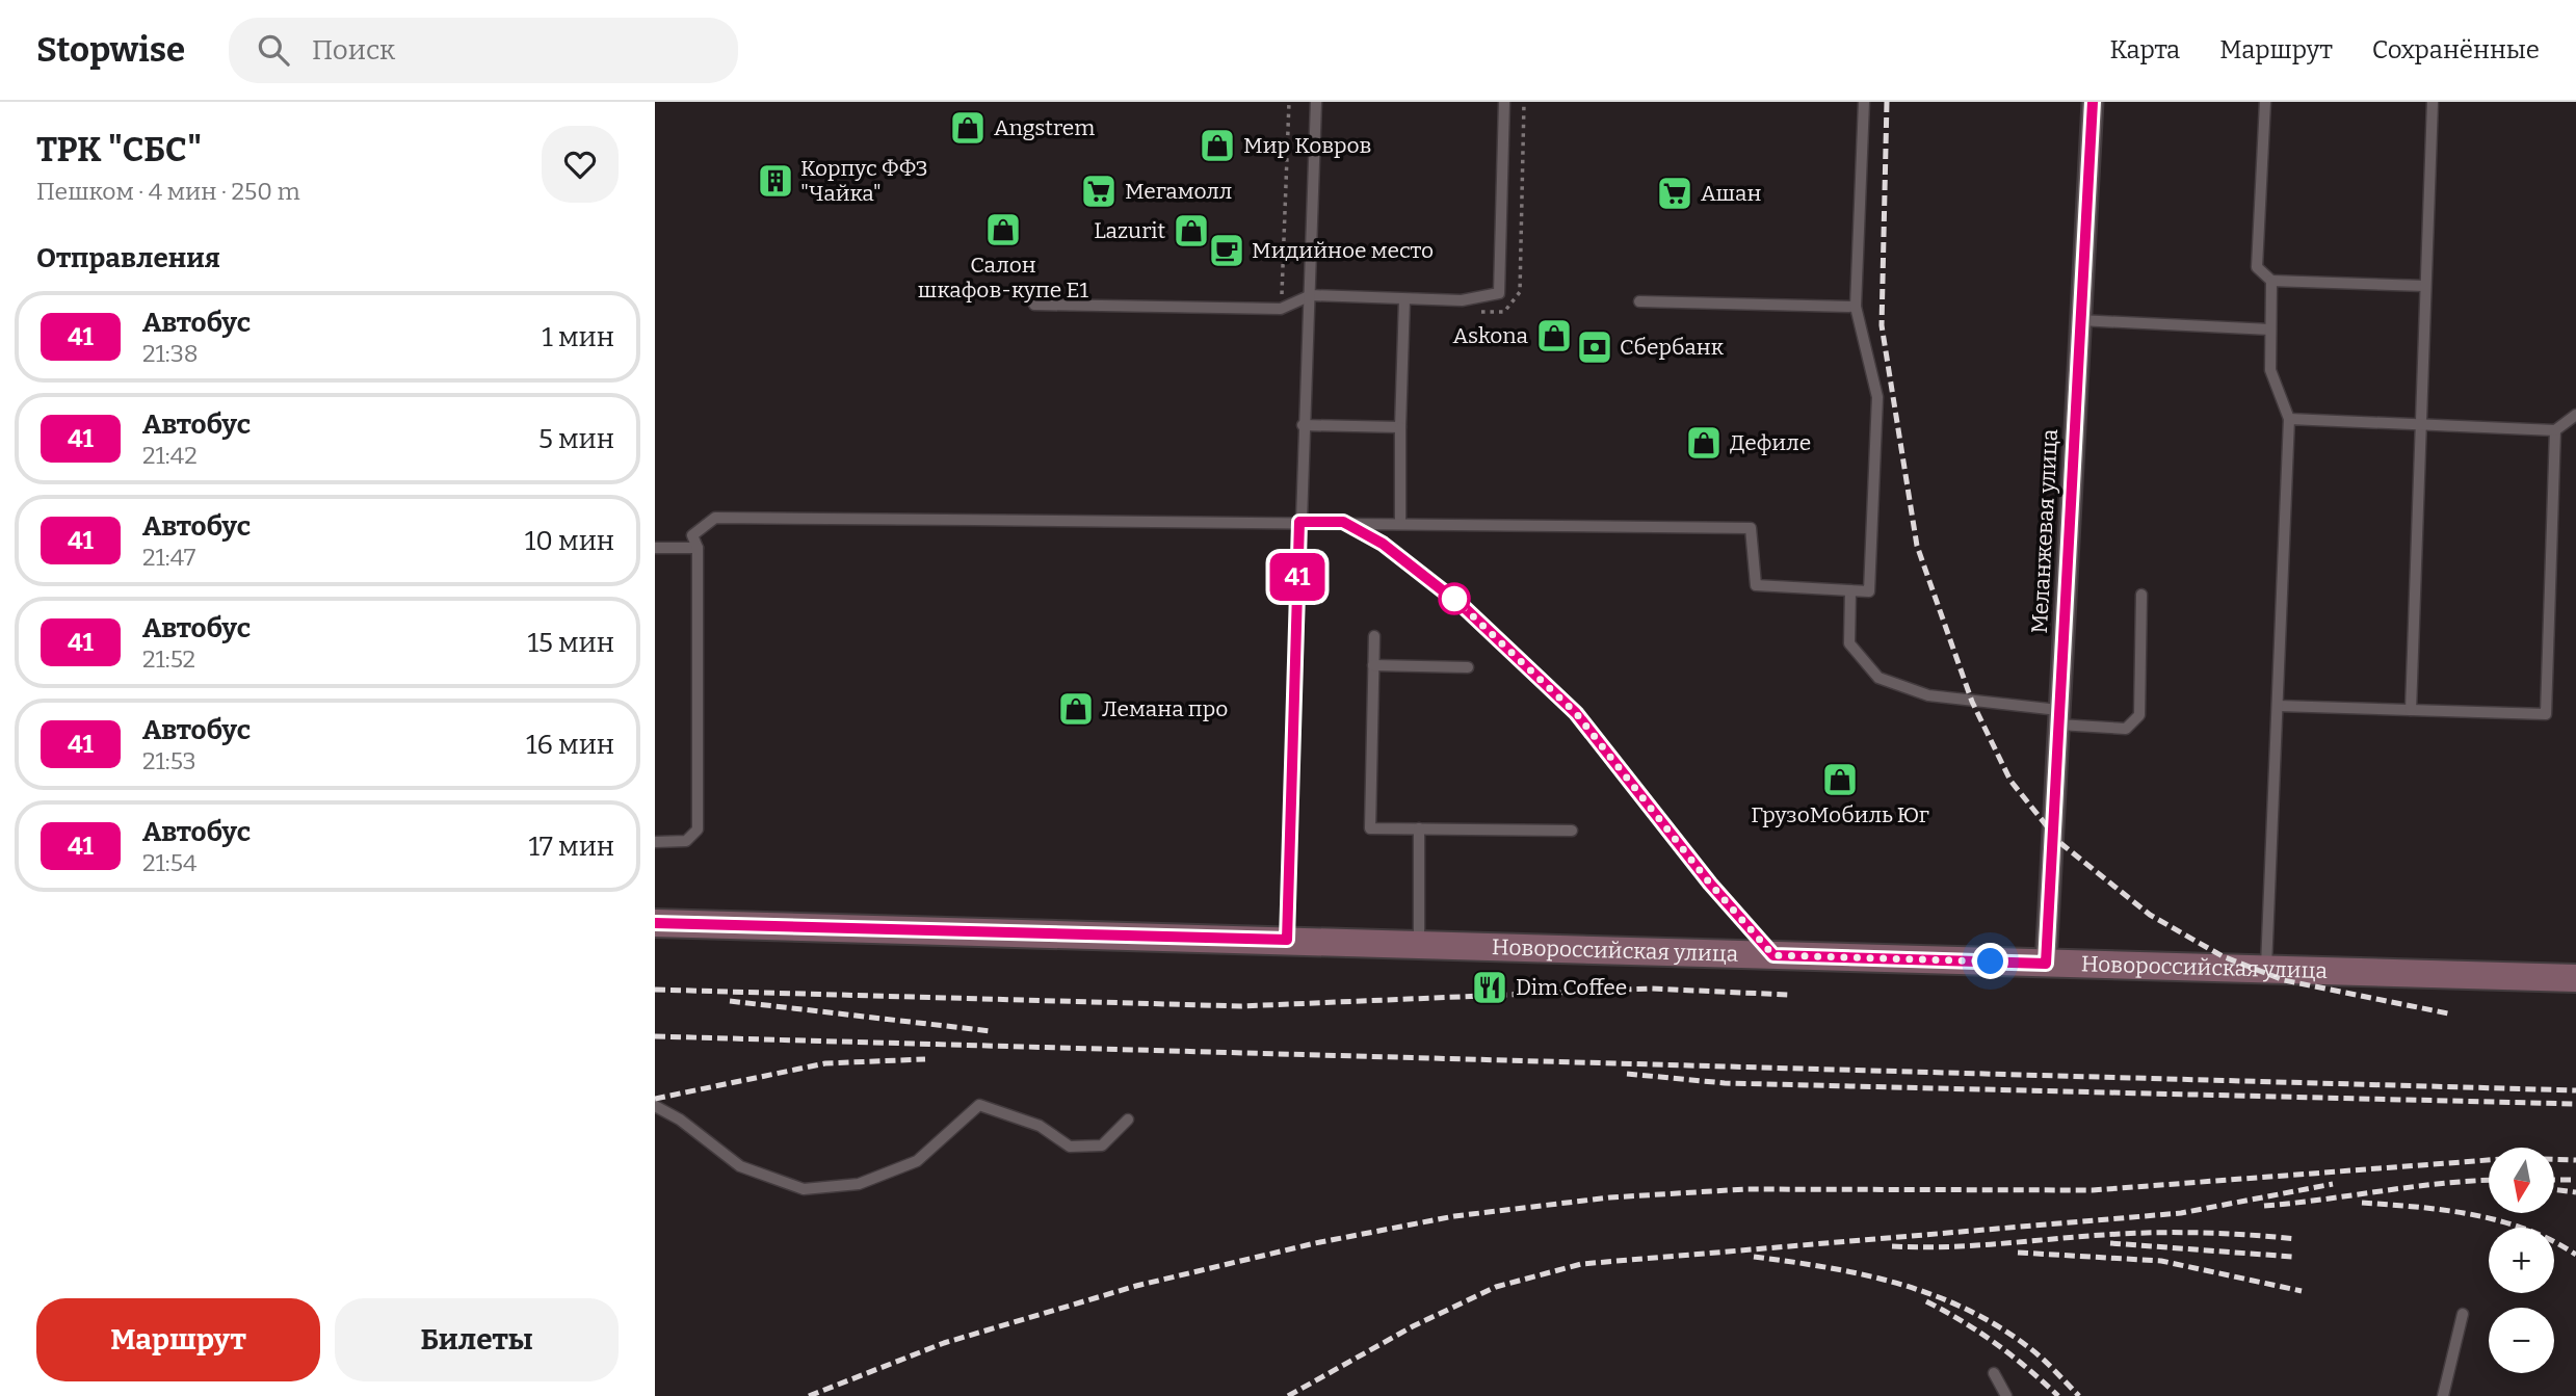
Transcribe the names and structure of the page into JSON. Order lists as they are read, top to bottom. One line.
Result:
{"streets":{"main road":["Новороссийская улица"],"street":["Меланжевая улица"]},"crossings":[["Меланжевая улица","Новороссийская улица"]],"places":{"shop":["Angstrem","Мир Ковров","Салон шкафов-купе Е1","Lazurit","Askona","Дефиле","Лемана про","ГрузоМобиль Юг"],"building":["Корпус ФФЗ \"Чайка\""],"supermarket":["Мегамолл","Ашан"],"cafe":["Мидийное место"],"bank":["Сбербанк"],"restaurant":["Dim Coffee"]},"lines":["bus line 41"],"north":"bottom","page":{"header":"Stopwise","search":"Поиск","nav":["Карта","Маршрут","Сохранённые"],"heading":[["ТРК \"СБС\"","Пешком · 4 мин · 250 m"],"Отправления"],"on_map":"41","list":[{"mark":"41","name":"Автобус","note":"21:38","value":"1 мин"},{"mark":"41","name":"Автобус","note":"21:42","value":"5 мин"},{"mark":"41","name":"Автобус","note":"21:47","value":"10 мин"},{"mark":"41","name":"Автобус","note":"21:52","value":"15 мин"},{"mark":"41","name":"Автобус","note":"21:53","value":"16 мин"},{"mark":"41","name":"Автобус","note":"21:54","value":"17 мин"}],"map_buttons":["+","−"],"buttons":["Маршрут","Билеты"]}}
